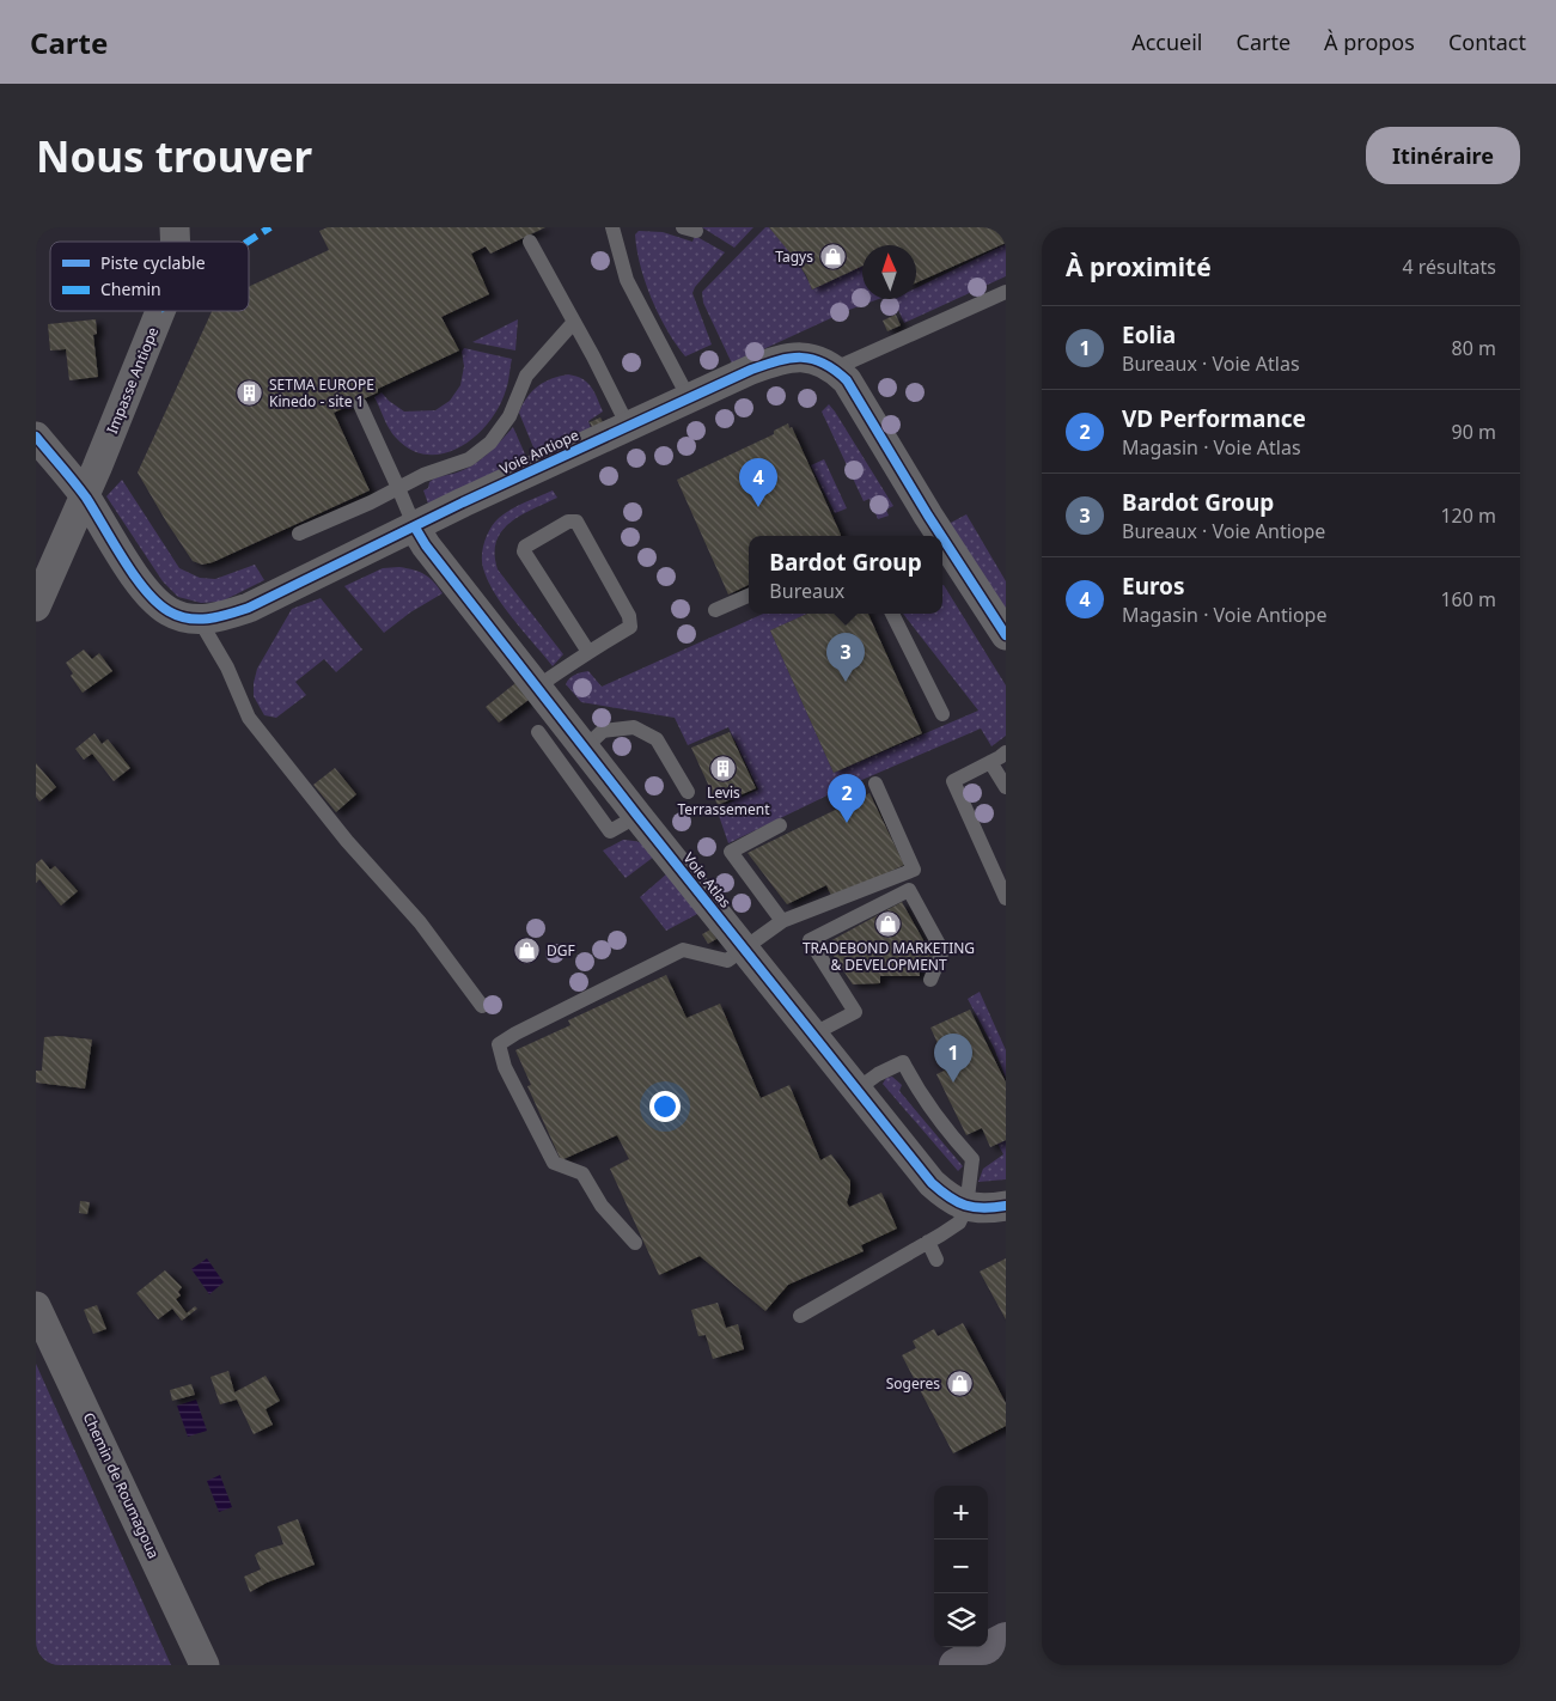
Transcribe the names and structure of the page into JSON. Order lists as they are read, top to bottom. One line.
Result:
{"streets":{"street":["Impasse Antiope","Voie Antiope","Voie Atlas","Chemin de Roumagoua"]},"crossings":[["Impasse Antiope","Voie Antiope"],["Voie Antiope","Voie Atlas"]],"places":{"shop":["Tagys","TRADEBOND MARKETING & DEVELOPMENT","DGF","Sogeres"],"building":["SETMA EUROPE Kinedo - site 1","Levis Terrassement"]},"legend":["Piste cyclable","Chemin"],"north":"top","page":{"header":"Carte","nav":["Accueil","Carte","À propos","Contact"],"buttons":"Itinéraire","title":"Nous trouver","heading":["À proximité","4 résultats"],"list":[{"mark":"1","name":"Eolia","note":"Bureaux · Voie Atlas","value":"80 m"},{"mark":"2","name":"VD Performance","note":"Magasin · Voie Atlas","value":"90 m"},{"mark":"3","name":"Bardot Group","note":"Bureaux · Voie Antiope","value":"120 m"},{"mark":"4","name":"Euros","note":"Magasin · Voie Antiope","value":"160 m"}],"pins":["4","3","2","1"],"popup":["Bardot Group","Bureaux"],"map_buttons":["+","−"]}}
